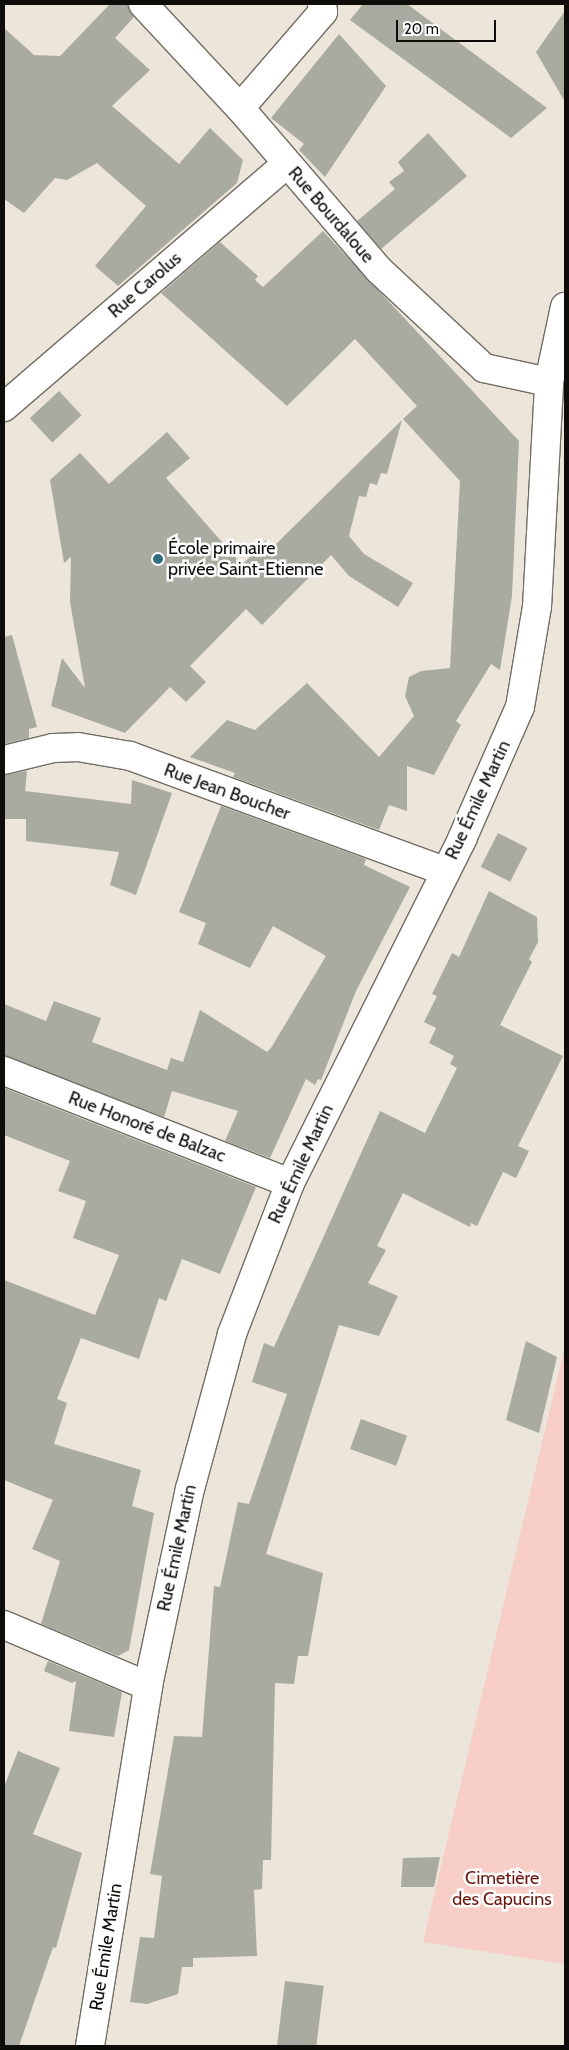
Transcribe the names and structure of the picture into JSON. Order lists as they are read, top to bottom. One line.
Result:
{"streets":{"street":["Rue Bourdaloue","Rue Carolus","Rue Jean Boucher","Rue Émile Martin","Rue Honoré de Balzac"]},"crossings":[["Rue Bourdaloue","Rue Carolus"],["Rue Bourdaloue","Rue Émile Martin"],["Rue Jean Boucher","Rue Émile Martin"],["Rue Émile Martin","Rue Honoré de Balzac"]],"parks":["Cimetière des Capucins"],"places":["École primaire privée Saint-Etienne"],"scale_bar":"20 m"}
